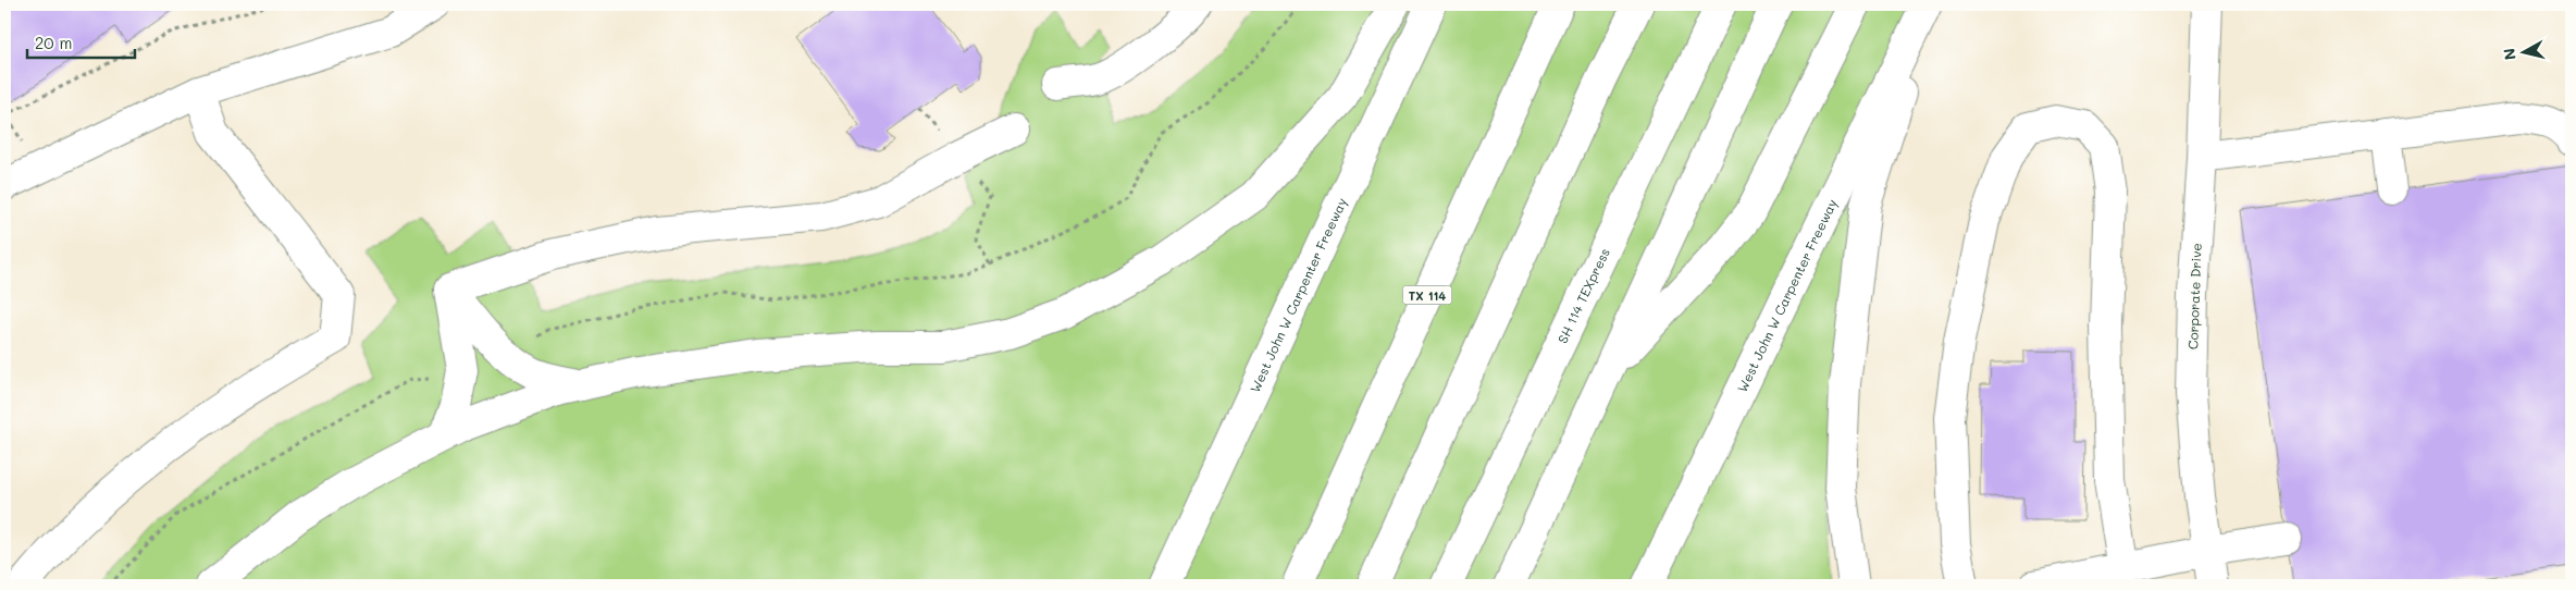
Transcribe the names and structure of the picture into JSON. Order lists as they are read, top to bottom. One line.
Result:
{"streets":{"main road":["West John W Carpenter Freeway","TX 114","SH 114 TEXpress","Corporate Drive"]},"scale_bar":"20 m","north":"left"}
